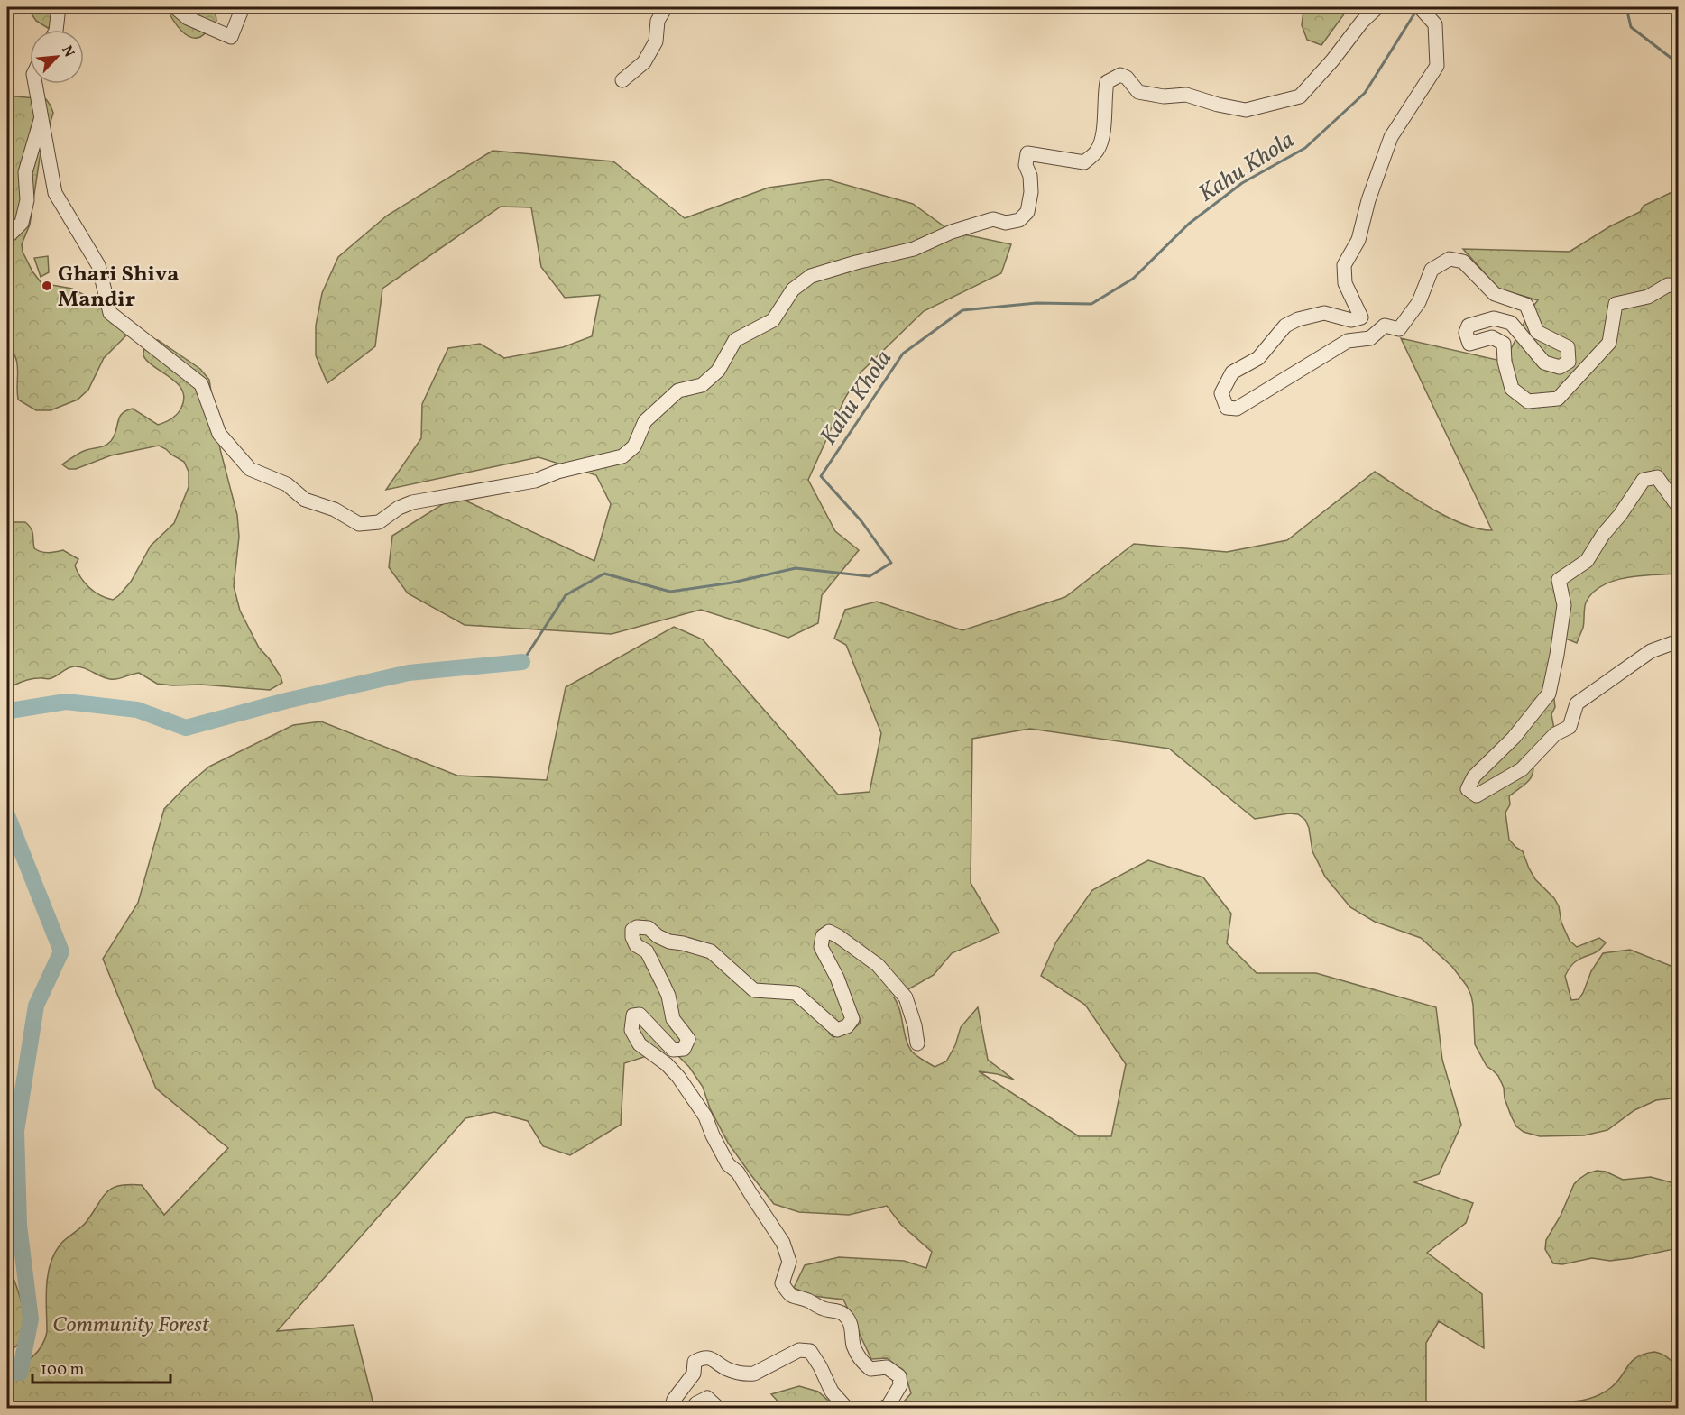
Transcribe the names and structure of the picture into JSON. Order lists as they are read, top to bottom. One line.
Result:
{"water":["Kahu Khola"],"parks":["Community Forest"],"places":["Ghari Shiva Mandir"],"scale_bar":"100 m","north":"top right"}
